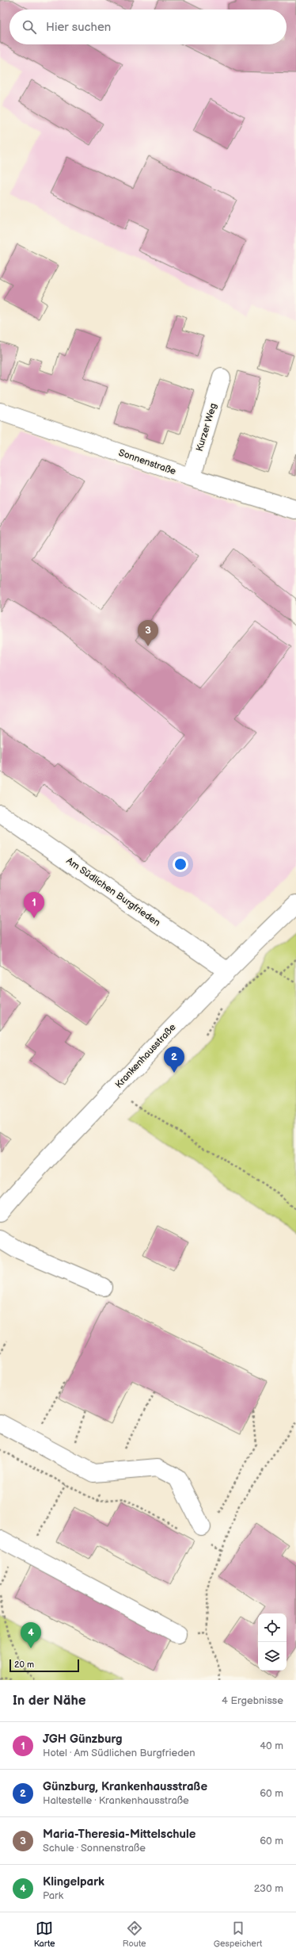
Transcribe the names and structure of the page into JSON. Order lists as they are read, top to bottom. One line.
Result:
{"streets":{"street":["Kurzer Weg","Sonnenstraße","Am Südlichen Burgfrieden","Krankenhausstraße"]},"crossings":[["Kurzer Weg","Sonnenstraße"],["Am Südlichen Burgfrieden","Krankenhausstraße"]],"scale_bar":"20 m","page":{"search":"Hier suchen","pins":["3","1","2","4"],"scale":"20 m","heading":["In der Nähe","4 Ergebnisse"],"list":[{"mark":"1","name":"JGH Günzburg","note":"Hotel · Am Südlichen Burgfrieden","value":"40 m"},{"mark":"2","name":"Günzburg, Krankenhausstraße","note":"Haltestelle · Krankenhausstraße","value":"60 m"},{"mark":"3","name":"Maria-Theresia-Mittelschule","note":"Schule · Sonnenstraße","value":"60 m"},{"mark":"4","name":"Klingelpark","note":"Park","value":"230 m"}],"nav":["Karte","Route","Gespeichert"]}}
